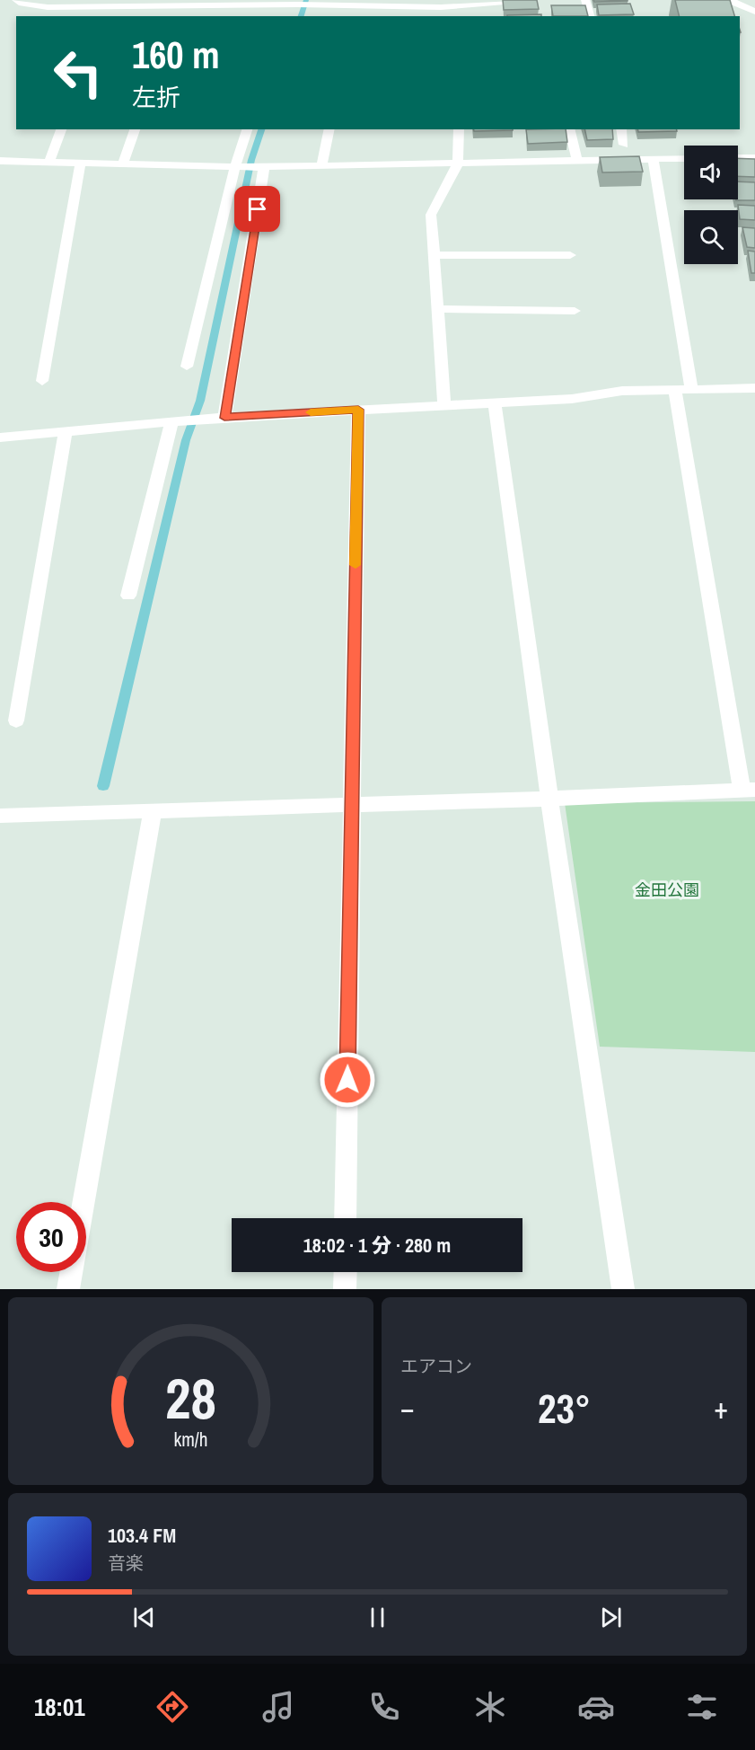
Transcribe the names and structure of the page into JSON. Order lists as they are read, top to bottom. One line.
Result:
{"parks":["金田公園"],"page":{"turn":["160 m","左折"],"limit":"30","trip":"18:02 · 1 分 · 280 m","tile":"エアコン","heat":["−","23°","+"],"song":["103.4 FM","音楽"],"tabs":"18:01","gauge":["28","km/h"]}}
